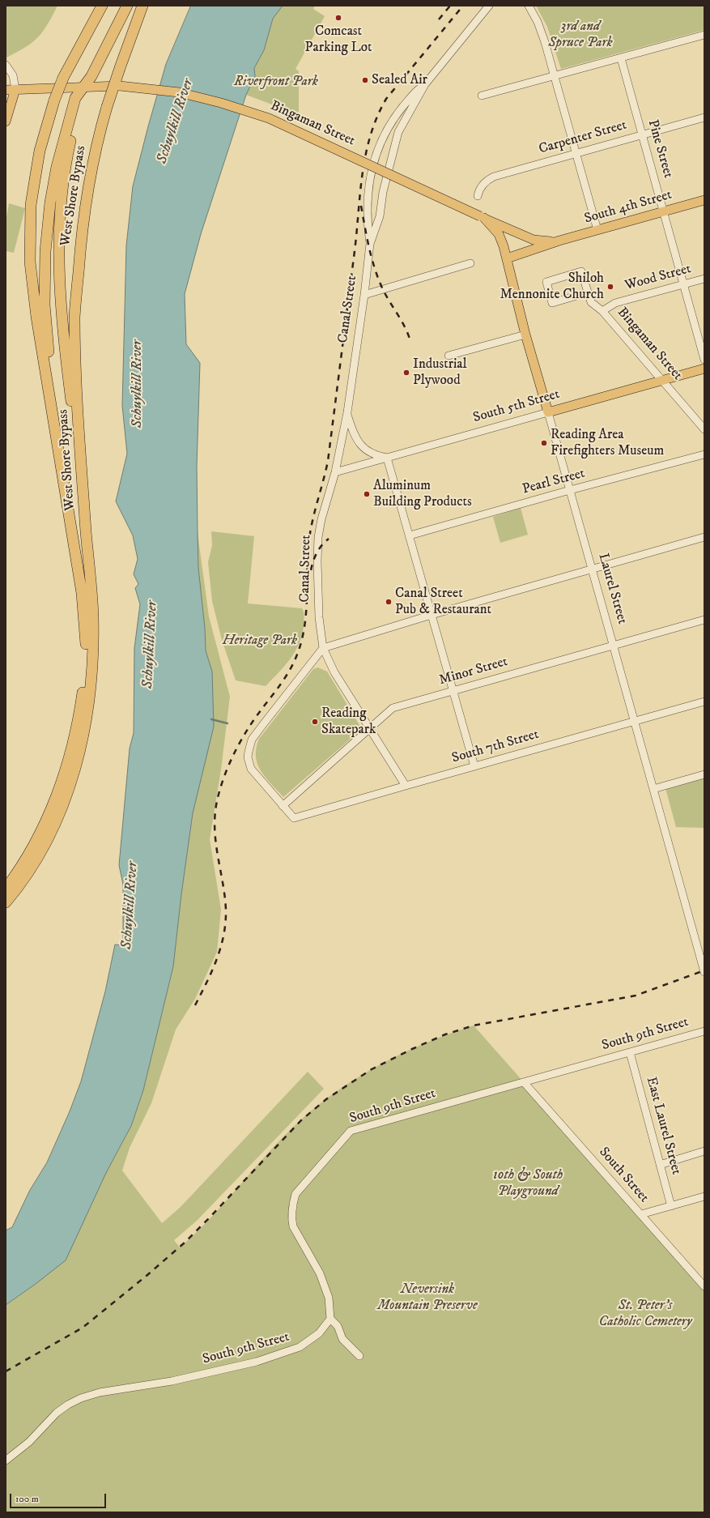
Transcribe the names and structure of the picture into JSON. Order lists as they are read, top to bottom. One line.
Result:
{"streets":{"highway":["West Shore Bypass"],"main road":["Bingaman Street","South 4th Street","South 5th Street","Laurel Street"],"street":["Carpenter Street","Pine Street","Wood Street","Canal Street","Pearl Street","Minor Street","South 7th Street","South 9th Street","East Laurel Street","South Street"]},"crossings":[["Bingaman Street","South 4th Street"],["Bingaman Street","Wood Street"],["Bingaman Street","South 5th Street"],["Bingaman Street","Laurel Street"],["Carpenter Street","Pine Street"],["Pine Street","South 4th Street"],["Pine Street","Wood Street"],["South 4th Street","Laurel Street"],["Canal Street","South 5th Street"],["Canal Street","Minor Street"],["Canal Street","South 7th Street"],["South 5th Street","Laurel Street"],["Pearl Street","Laurel Street"],["Laurel Street","Minor Street"],["Laurel Street","South 7th Street"],["Minor Street","South 7th Street"],["South 9th Street","East Laurel Street"],["South 9th Street","South Street"]],"water":["Schuylkill River"],"parks":["3rd and Spruce Park","Riverfront Park","Heritage Park","10th & South Playground","Neversink Mountain Preserve","St. Peter's Catholic Cemetery"],"places":["Comcast Parking Lot","Sealed Air","Shiloh Mennonite Church","Industrial Plywood","Reading Area Firefighters Museum","Aluminum Building Products","Canal Street Pub & Restaurant","Reading Skatepark"],"scale_bar":"100 m"}
